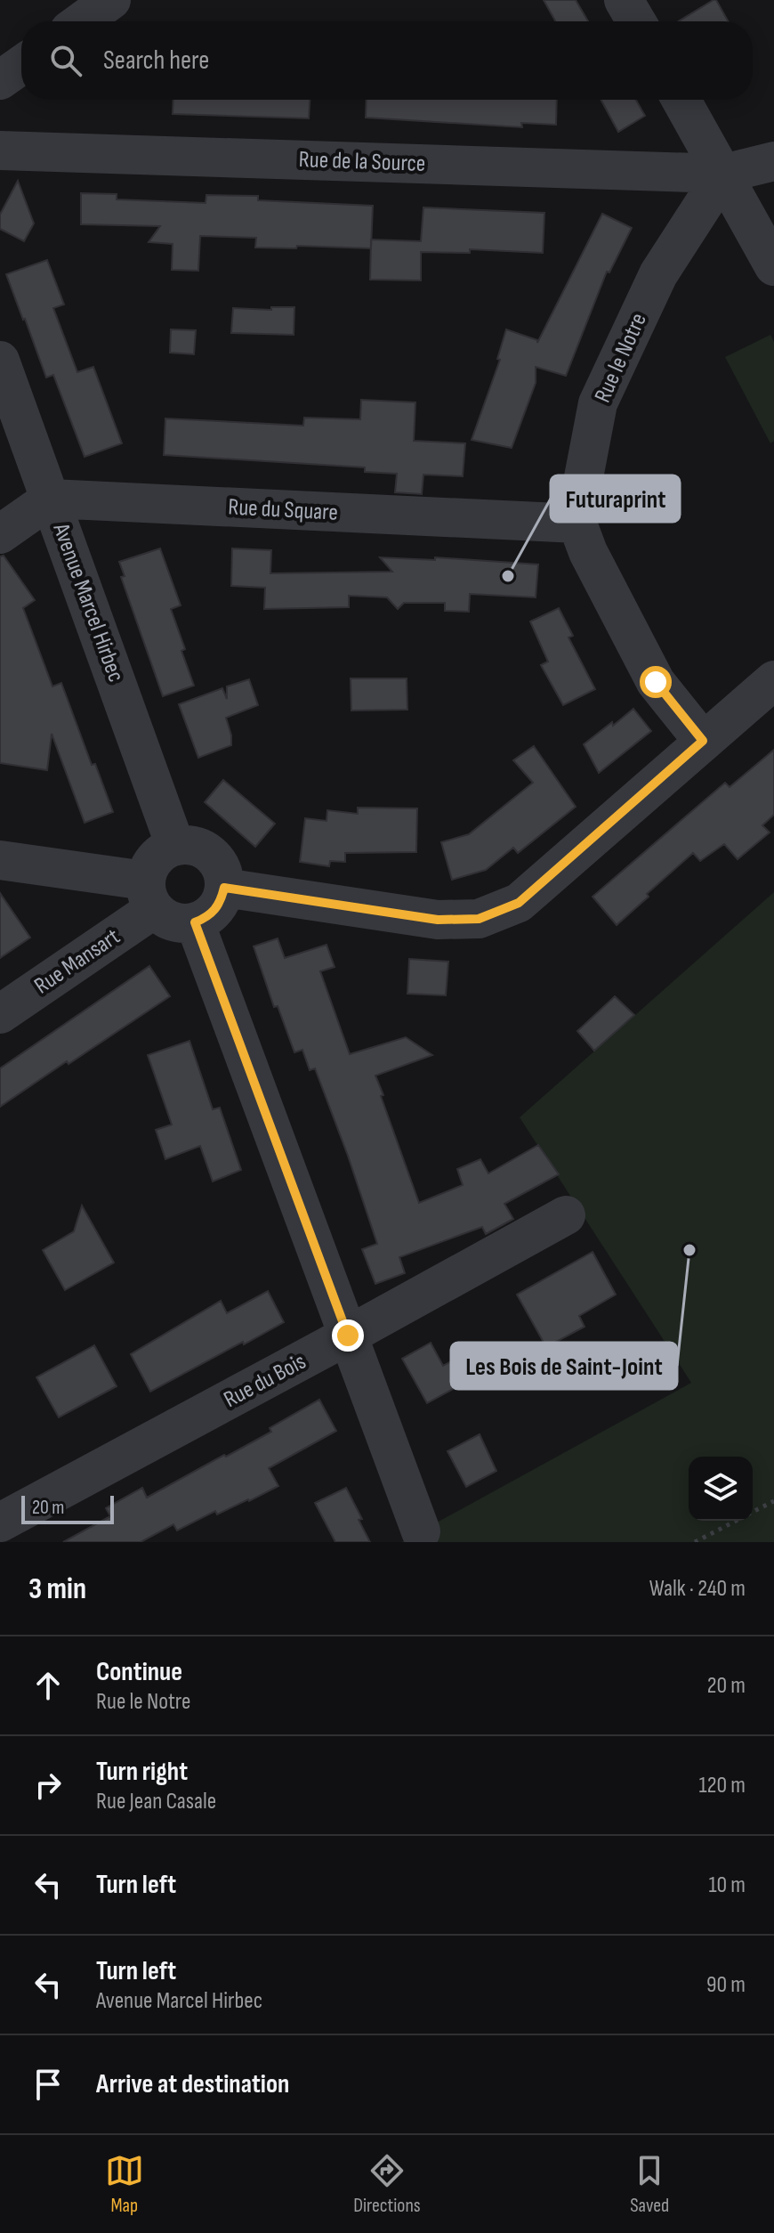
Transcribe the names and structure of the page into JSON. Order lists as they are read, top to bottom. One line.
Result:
{"streets":{"street":["Rue de la Source","Rue le Notre","Rue du Square","Avenue Marcel Hirbec","Rue Mansart","Rue du Bois"]},"crossings":[["Rue de la Source","Rue le Notre"],["Rue le Notre","Rue du Square"],["Rue du Square","Avenue Marcel Hirbec"],["Avenue Marcel Hirbec","Rue Mansart"]],"places":["Futuraprint","Les Bois de Saint-Joint"],"scale_bar":"20 m","page":{"search":"Search here","scale":"20 m","heading":["3 min","Walk · 240 m"],"list":[["Continue","Rue le Notre","20 m"],["Turn right","Rue Jean Casale","120 m"],["Turn left","10 m"],["Turn left","Avenue Marcel Hirbec","90 m"],"Arrive at destination"],"nav":["Map","Directions","Saved"]}}
